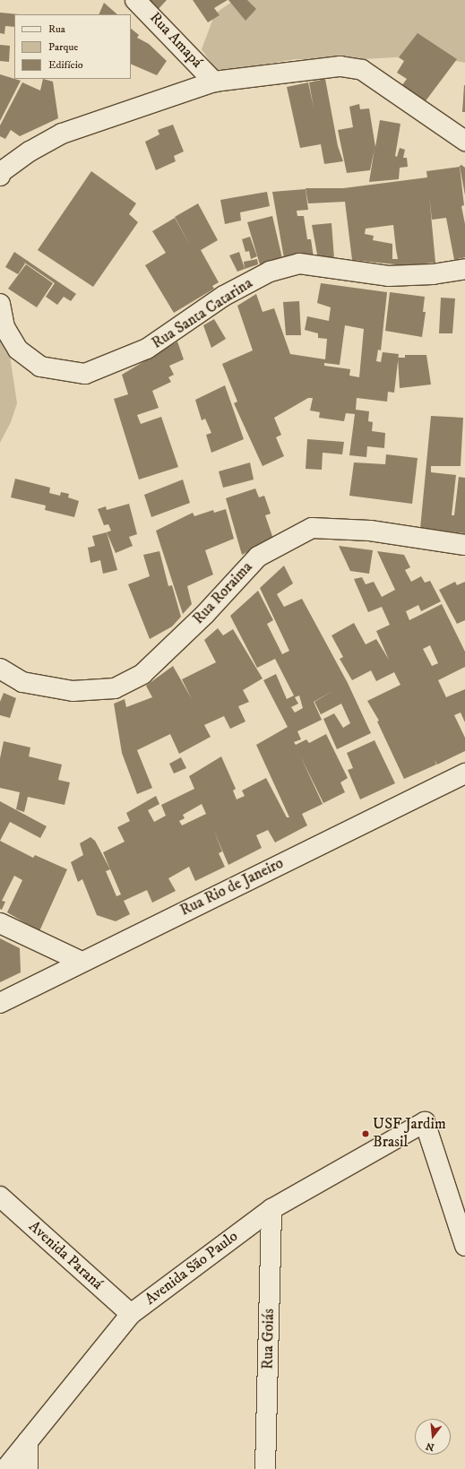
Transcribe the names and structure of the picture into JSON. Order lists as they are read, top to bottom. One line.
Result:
{"streets":{"street":["Rua Amapá","Rua Santa Catarina","Rua Roraima","Rua Rio de Janeiro","Avenida Paraná","Avenida São Paulo","Rua Goiás"]},"crossings":[["Avenida Paraná","Avenida São Paulo"],["Avenida São Paulo","Rua Goiás"]],"places":["USF Jardim Brasil"],"legend":["Rua","Parque","Edifício"],"north":"bottom"}
